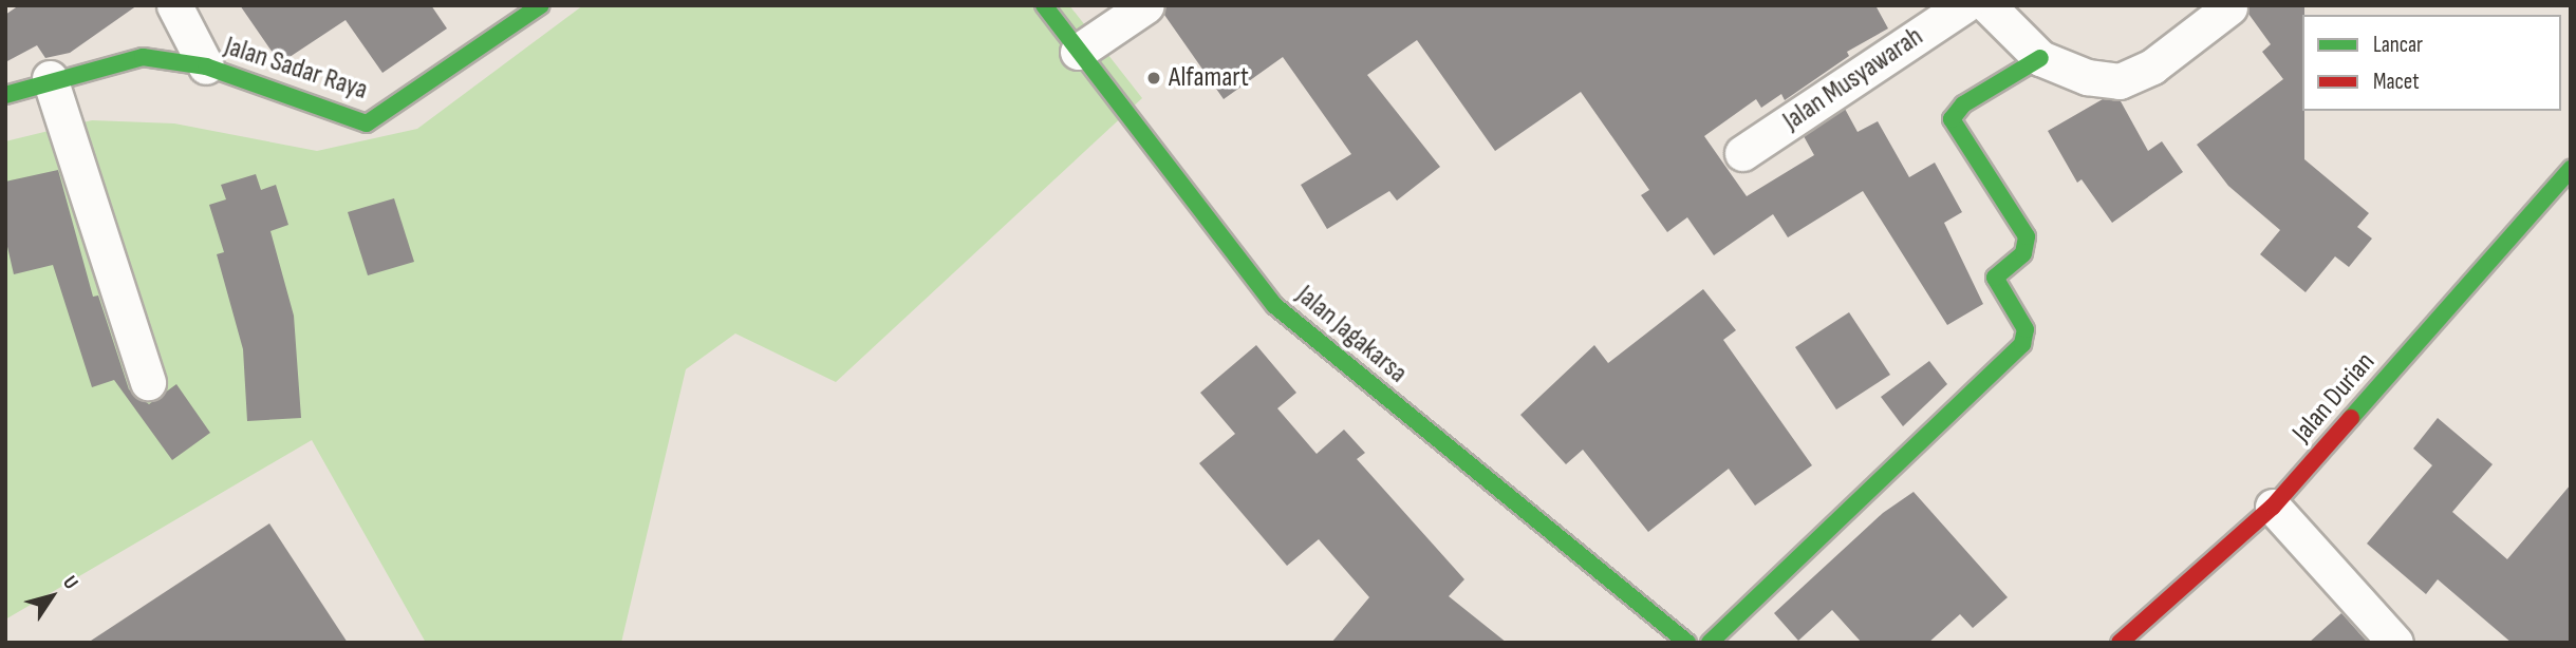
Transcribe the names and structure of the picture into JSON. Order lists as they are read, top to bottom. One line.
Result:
{"streets":{"main road":["Jalan Sadar Raya","Jalan Jagakarsa","Jalan Durian"],"street":["Jalan Musyawarah"]},"places":["Alfamart"],"legend":["Lancar","Macet"],"north":"top right"}
